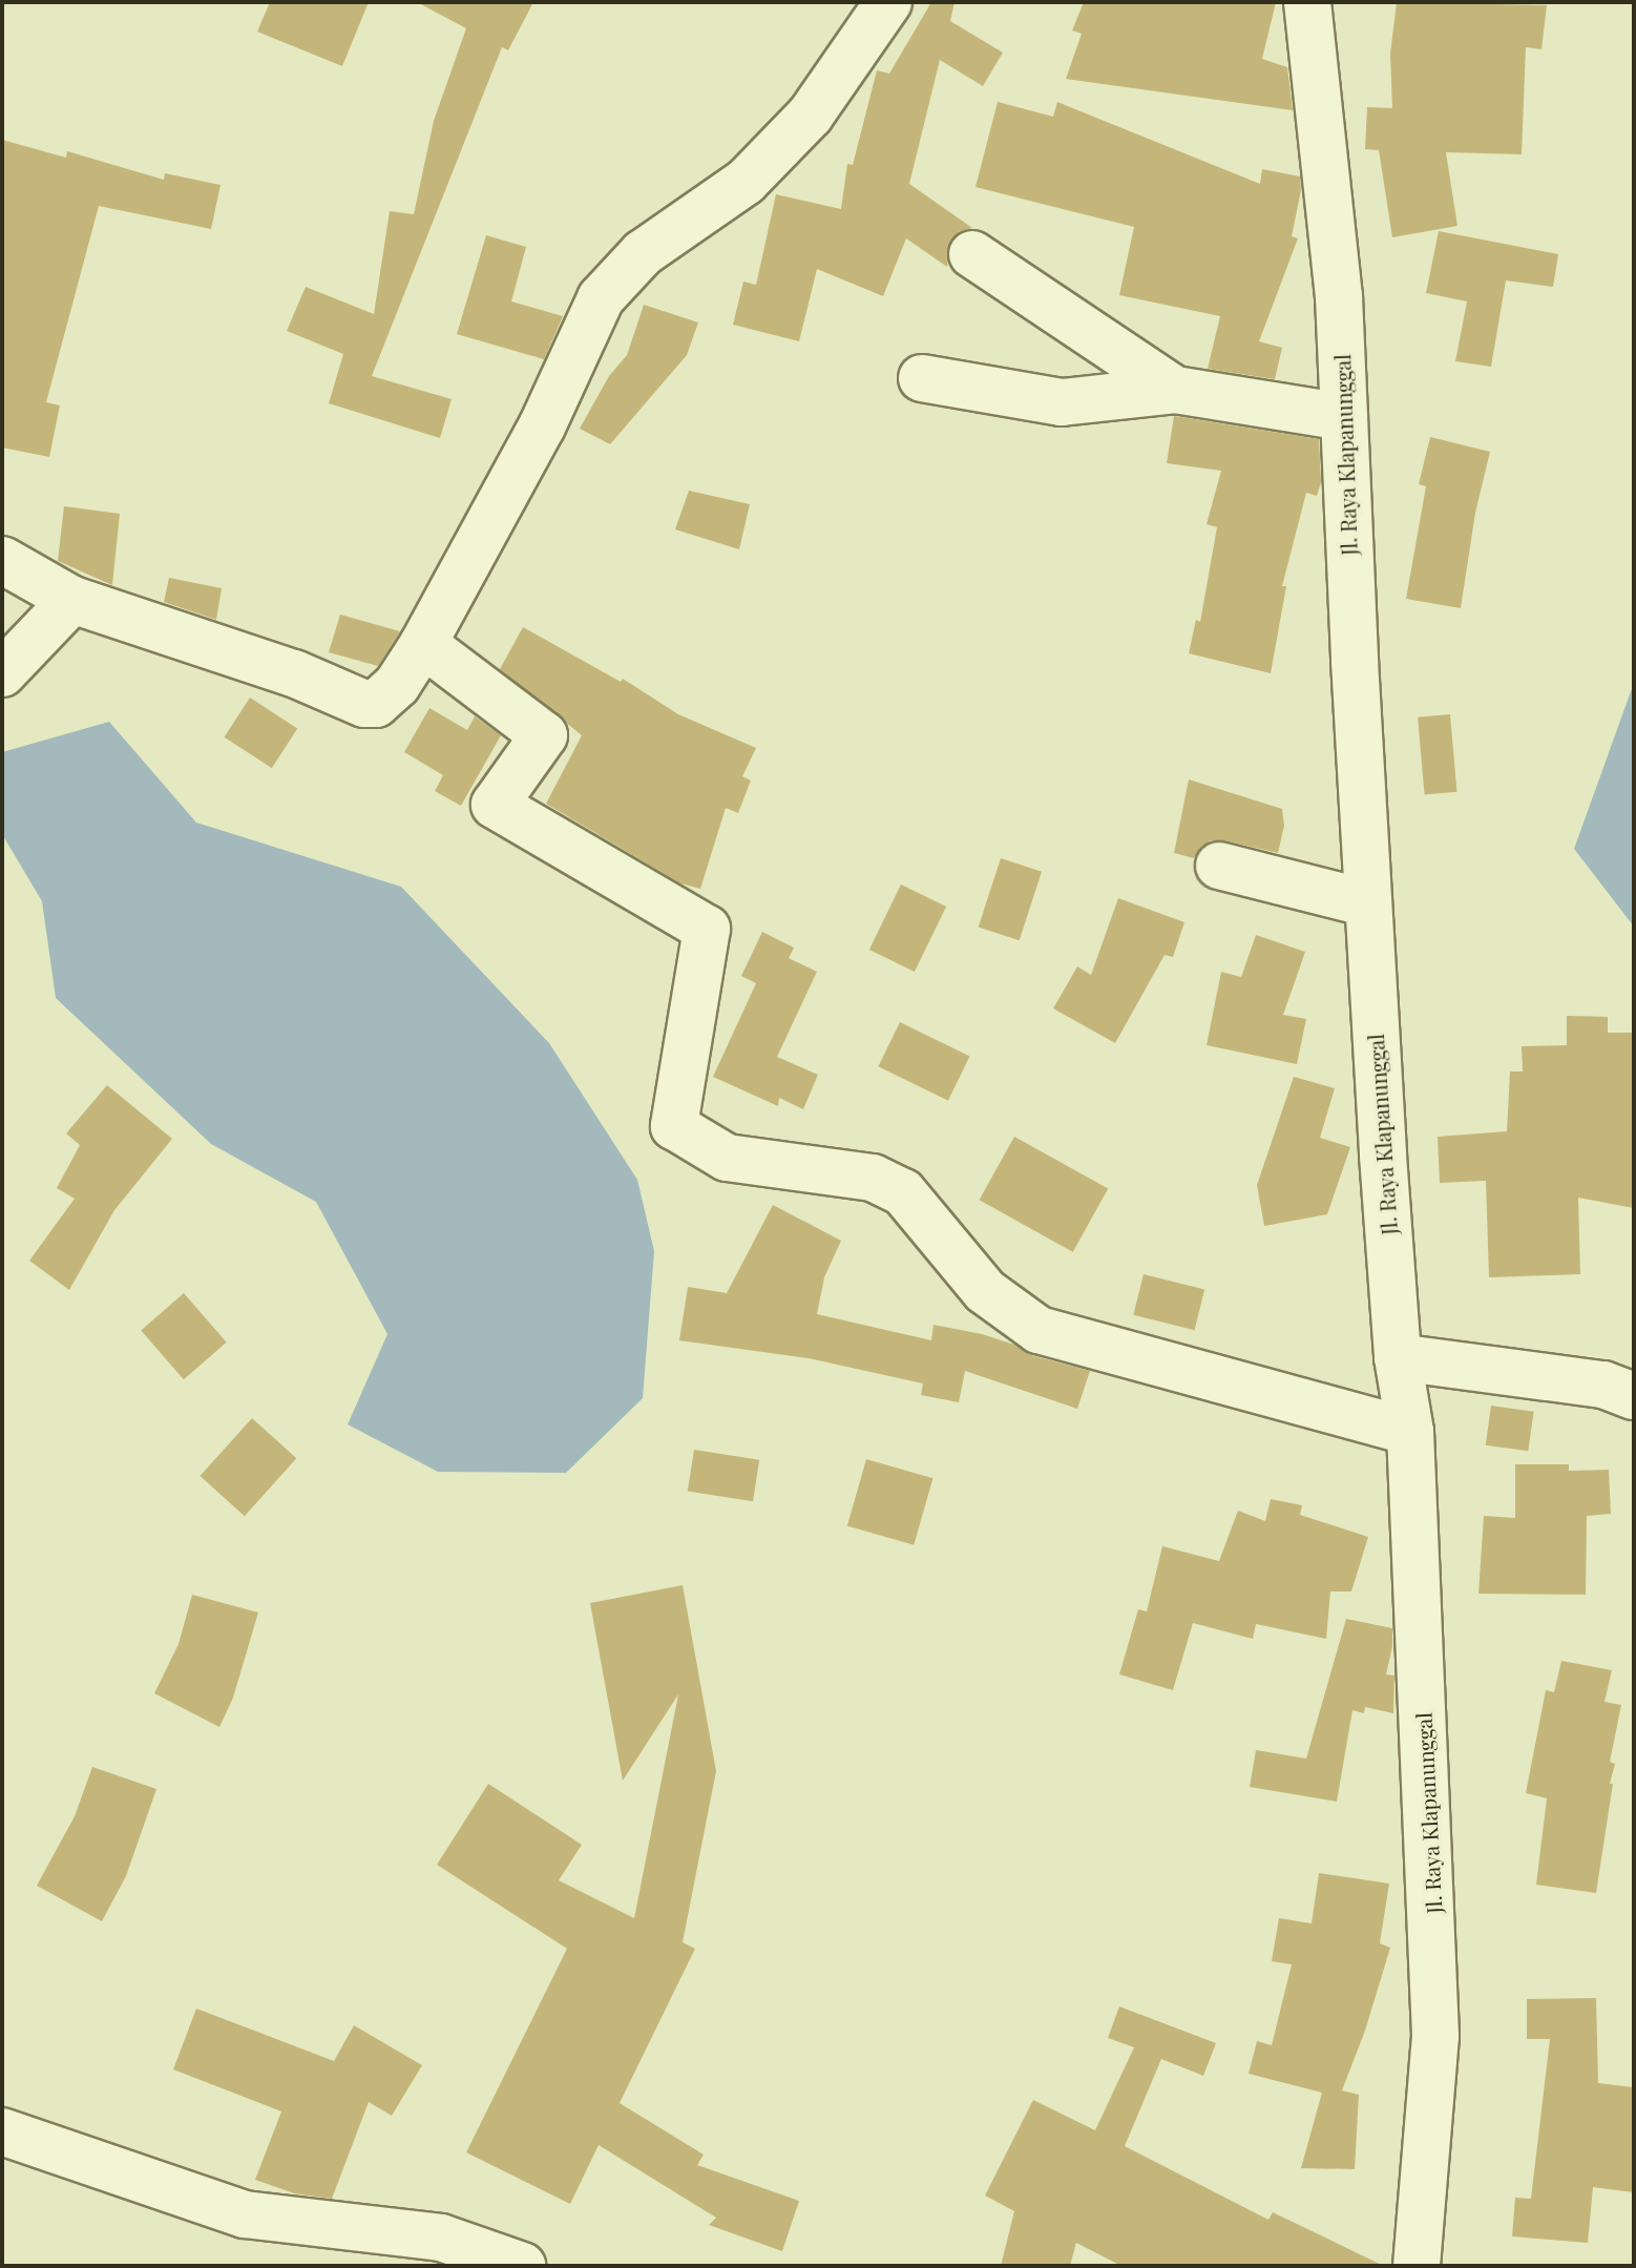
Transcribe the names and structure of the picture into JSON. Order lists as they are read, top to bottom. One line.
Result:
{"streets":{"street":["Jl. Raya Klapanunggal"]}}
